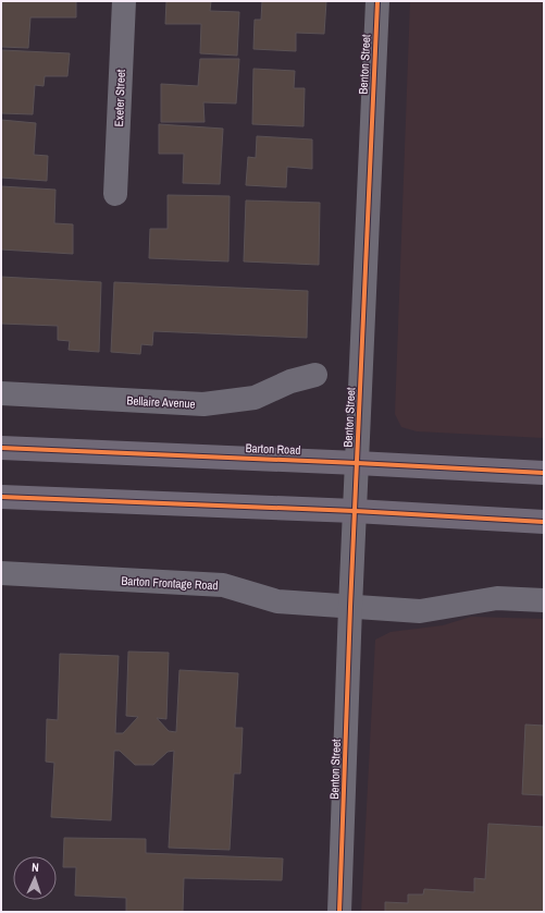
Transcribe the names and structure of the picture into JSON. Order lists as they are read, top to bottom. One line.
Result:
{"streets":{"main road":["Barton Road"],"street":["Benton Street","Exeter Street","Bellaire Avenue","Barton Frontage Road"]},"crossings":[["Benton Street","Barton Road"],["Benton Street","Barton Frontage Road"]],"north":"top"}
